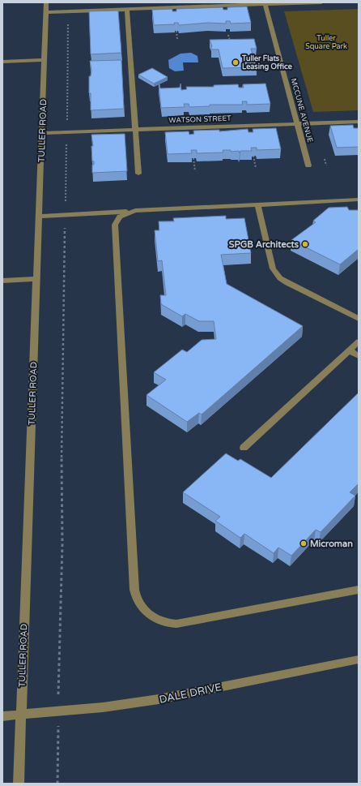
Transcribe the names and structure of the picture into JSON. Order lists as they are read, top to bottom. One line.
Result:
{"streets":{"street":["MCCUNE AVENUE","WATSON STREET","TULLER ROAD","DALE DRIVE"]},"crossings":[["MCCUNE AVENUE","WATSON STREET"],["WATSON STREET","TULLER ROAD"],["TULLER ROAD","DALE DRIVE"]],"parks":["Tuller Square Park"],"places":["Tuller Flats Leasing Office","SPGB Architects","Microman"]}
